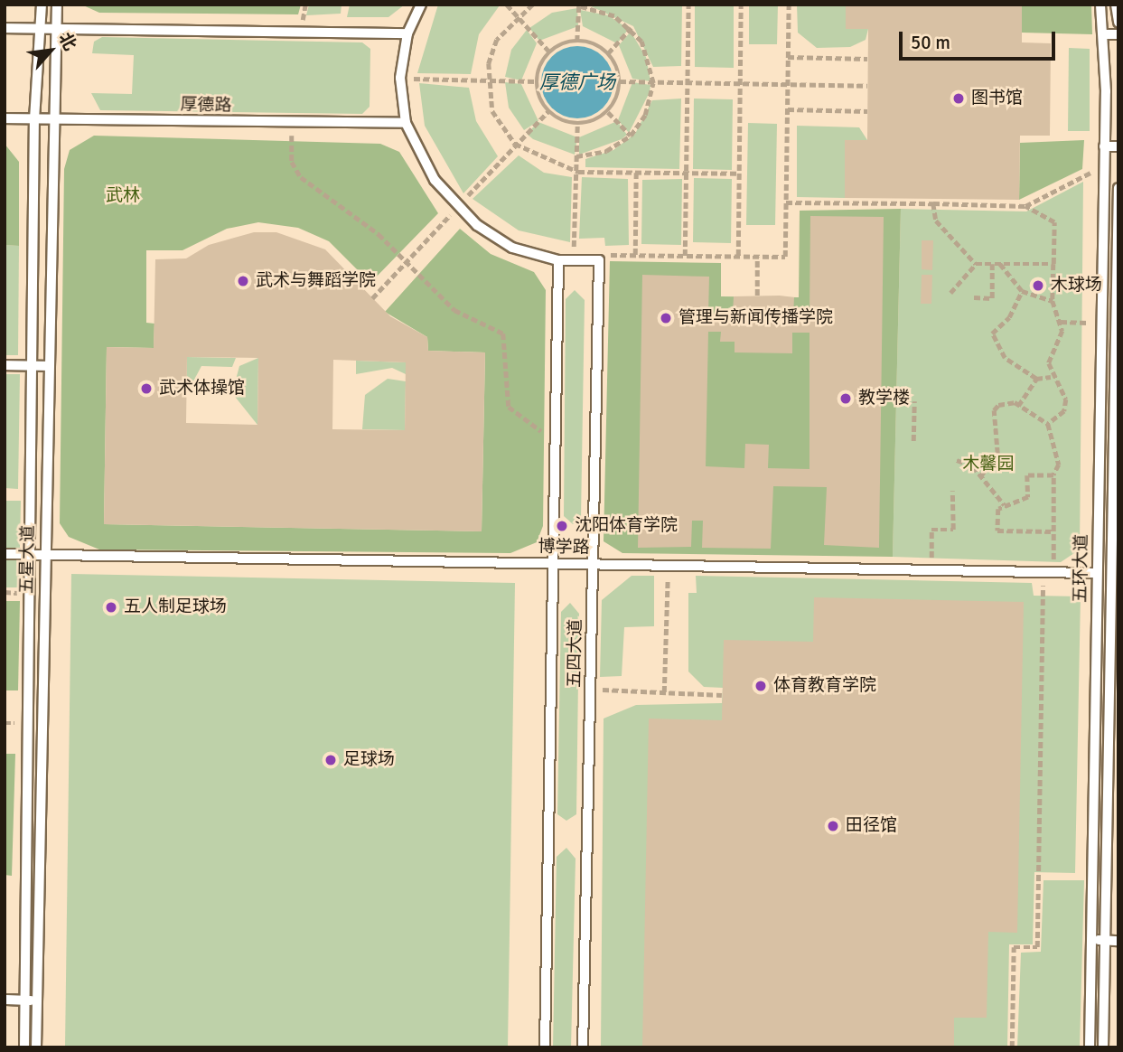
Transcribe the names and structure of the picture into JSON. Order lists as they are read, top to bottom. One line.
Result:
{"streets":{"lane":["厚德路","博学路","五星大道","五环大道","五四大道"]},"crossings":[["厚德路","五星大道"],["博学路","五星大道"],["博学路","五环大道"],["博学路","五四大道"]],"water":["厚德广场"],"parks":["武林","木馨园"],"places":["图书馆","武术与舞蹈学院","木球场","管理与新闻传播学院","武术体操馆","教学楼","沈阳体育学院","五人制足球场","体育教育学院","足球场","田径馆"],"scale_bar":"50 m","north":"top right"}
